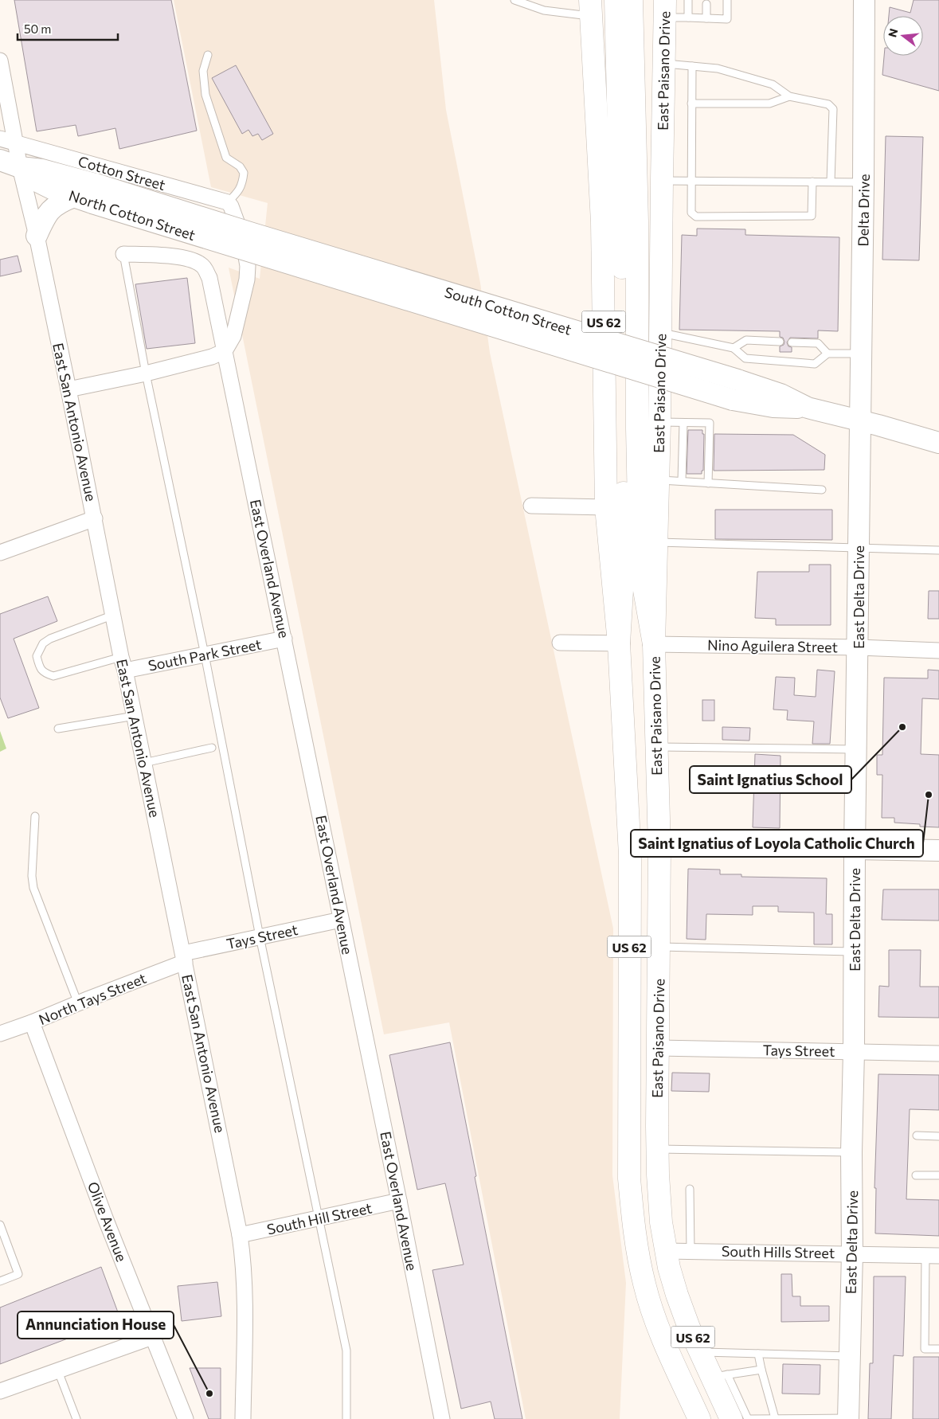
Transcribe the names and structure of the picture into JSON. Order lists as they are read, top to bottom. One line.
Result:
{"streets":{"main road":["East Paisano Drive","Delta Drive","North Cotton Street","South Cotton Street","US 62","East Delta Drive"],"street":["Cotton Street","East San Antonio Avenue","East Overland Avenue","Nino Aguilera Street","South Park Street","Tays Street","North Tays Street","South Hill Street","Olive Avenue","South Hills Street"]},"crossings":[["East Paisano Drive","Nino Aguilera Street"],["East Paisano Drive","Tays Street"],["East Paisano Drive","South Hills Street"],["Cotton Street","East San Antonio Avenue"],["Delta Drive","South Cotton Street"],["Delta Drive","East Delta Drive"],["North Cotton Street","South Cotton Street"],["North Cotton Street","East San Antonio Avenue"],["South Cotton Street","East Delta Drive"],["East San Antonio Avenue","South Park Street"],["East San Antonio Avenue","Tays Street"],["East San Antonio Avenue","North Tays Street"],["East San Antonio Avenue","South Hill Street"],["East Overland Avenue","South Park Street"],["East Overland Avenue","Tays Street"],["East Overland Avenue","South Hill Street"],["East Delta Drive","Nino Aguilera Street"],["East Delta Drive","Tays Street"],["East Delta Drive","South Hills Street"],["Tays Street","North Tays Street"],["North Tays Street","Olive Avenue"]],"places":["Saint Ignatius School","Saint Ignatius of Loyola Catholic Church","Annunciation House"],"scale_bar":"50 m","north":"left"}
